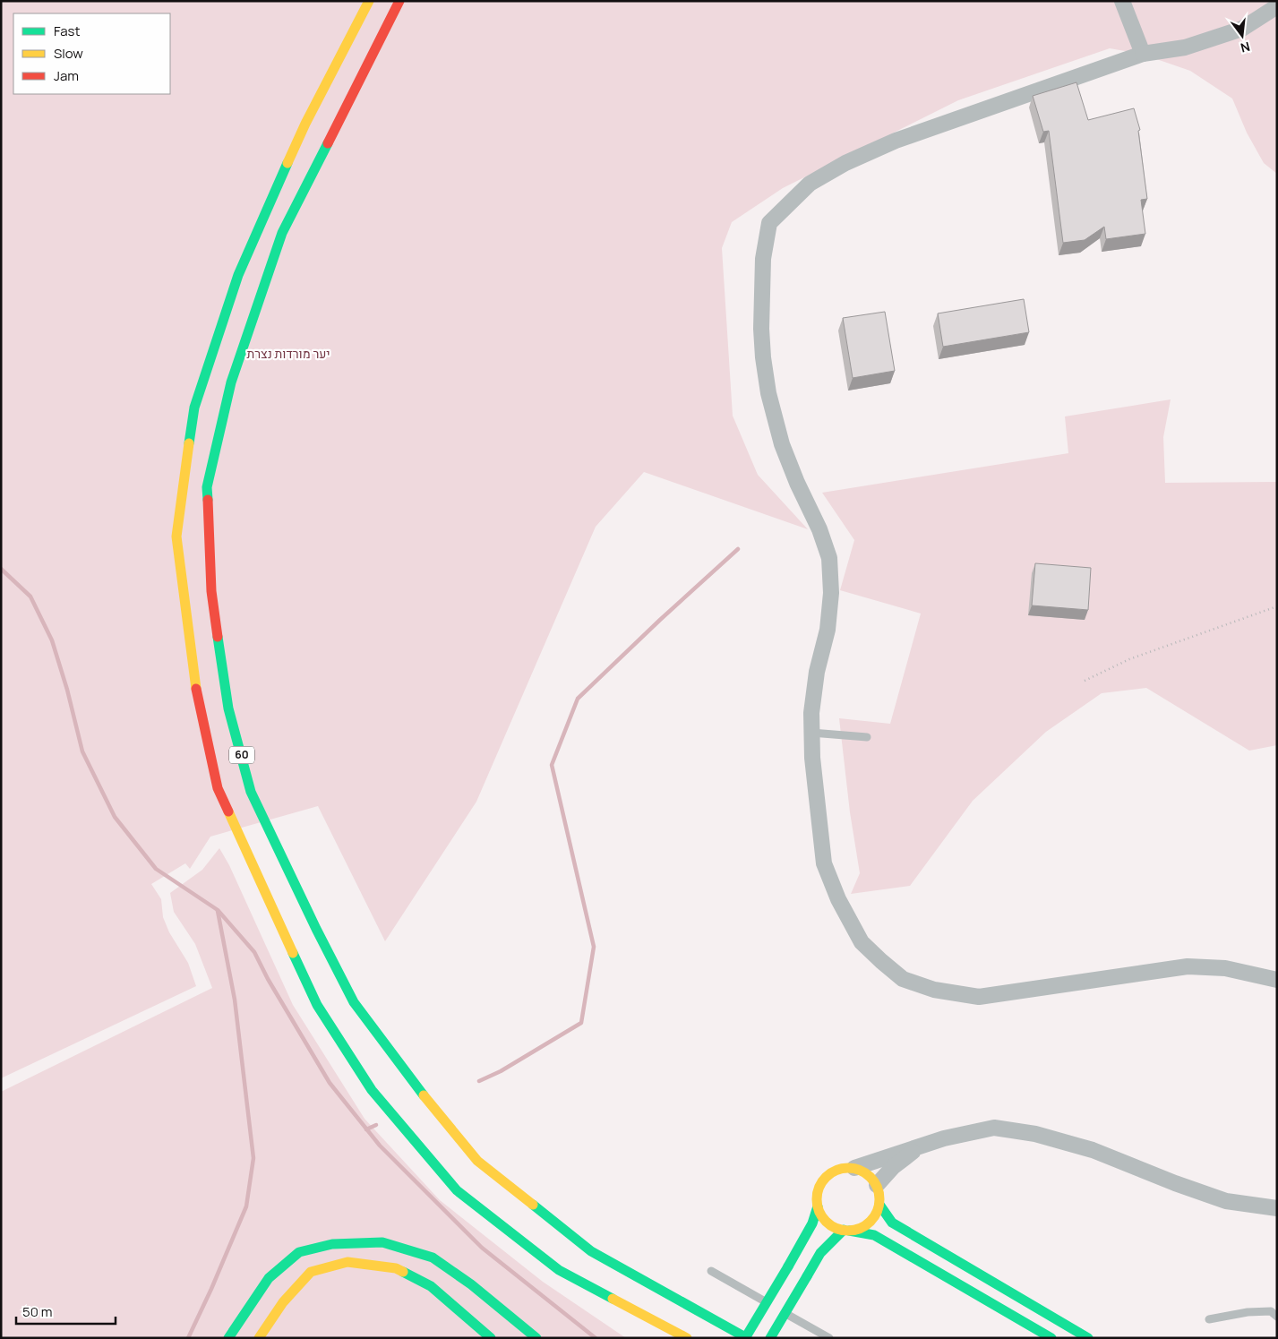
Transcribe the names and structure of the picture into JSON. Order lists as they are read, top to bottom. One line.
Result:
{"streets":{"main road":["60"]},"parks":["יער מורדות נצרת"],"legend":["Fast","Slow","Jam"],"scale_bar":"50 m","north":"bottom"}
